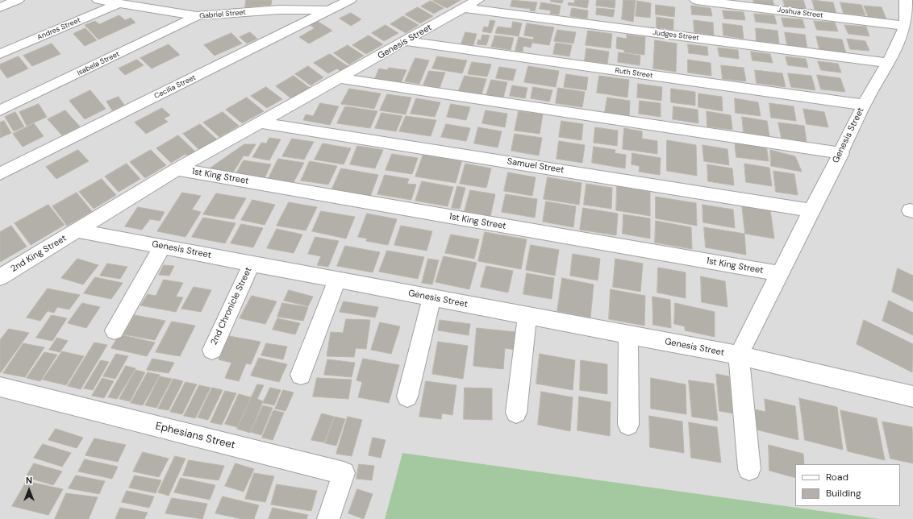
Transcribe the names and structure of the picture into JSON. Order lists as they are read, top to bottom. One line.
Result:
{"streets":{"street":["Joshua Street","Gabriel Street","Andres Street","Judges Street","Genesis Street","Isabela Street","Ruth Street","Cecilia Street","Samuel Street","1st King Street","2nd King Street","2nd Chronicle Street","Ephesians Street"]},"crossings":[["Joshua Street","Genesis Street"],["Gabriel Street","Andres Street"],["Gabriel Street","Isabela Street"],["Gabriel Street","Cecilia Street"],["Judges Street","Genesis Street"],["Genesis Street","Ruth Street"],["Genesis Street","Samuel Street"],["Genesis Street","1st King Street"],["Genesis Street","2nd King Street"],["Genesis Street","2nd Chronicle Street"]],"legend":["Road","Building"],"north":"top"}
